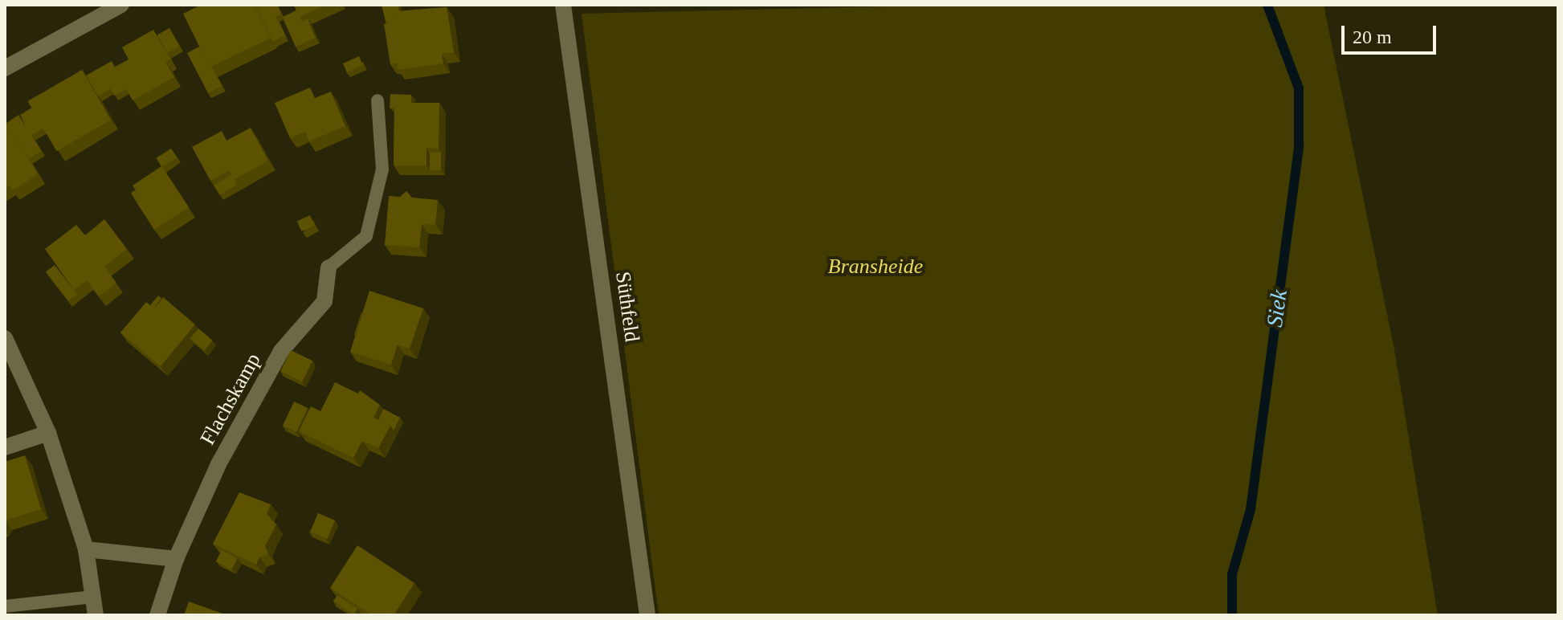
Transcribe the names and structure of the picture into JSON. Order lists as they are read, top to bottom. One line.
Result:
{"streets":{"street":["Süthfeld","Flachskamp"]},"water":["Siek"],"parks":["Bransheide"],"scale_bar":"20 m"}
